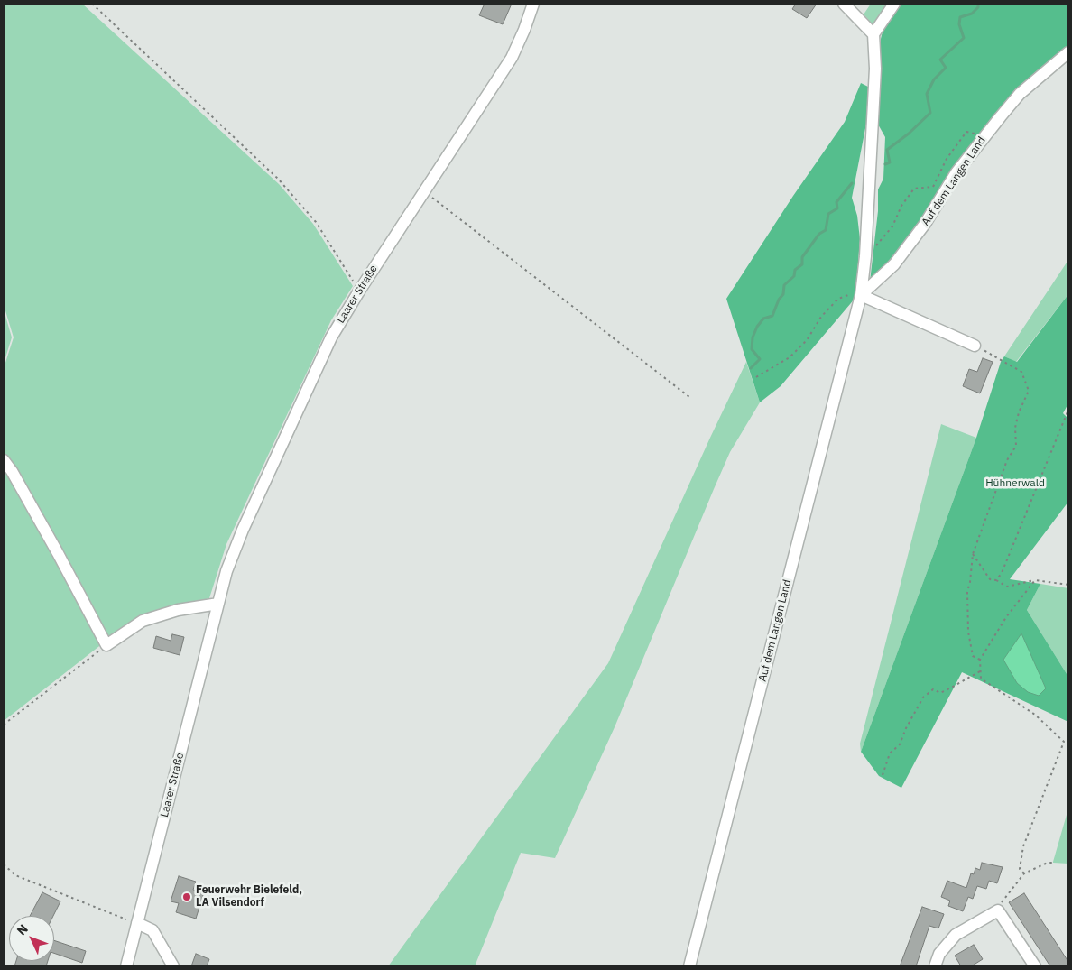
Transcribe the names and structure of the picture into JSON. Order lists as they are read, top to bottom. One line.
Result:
{"streets":{"street":["Auf dem Langen Land","Laarer Straße"]},"parks":["Hühnerwald"],"places":["Feuerwehr Bielefeld, LA Vilsendorf"],"north":"top left"}
